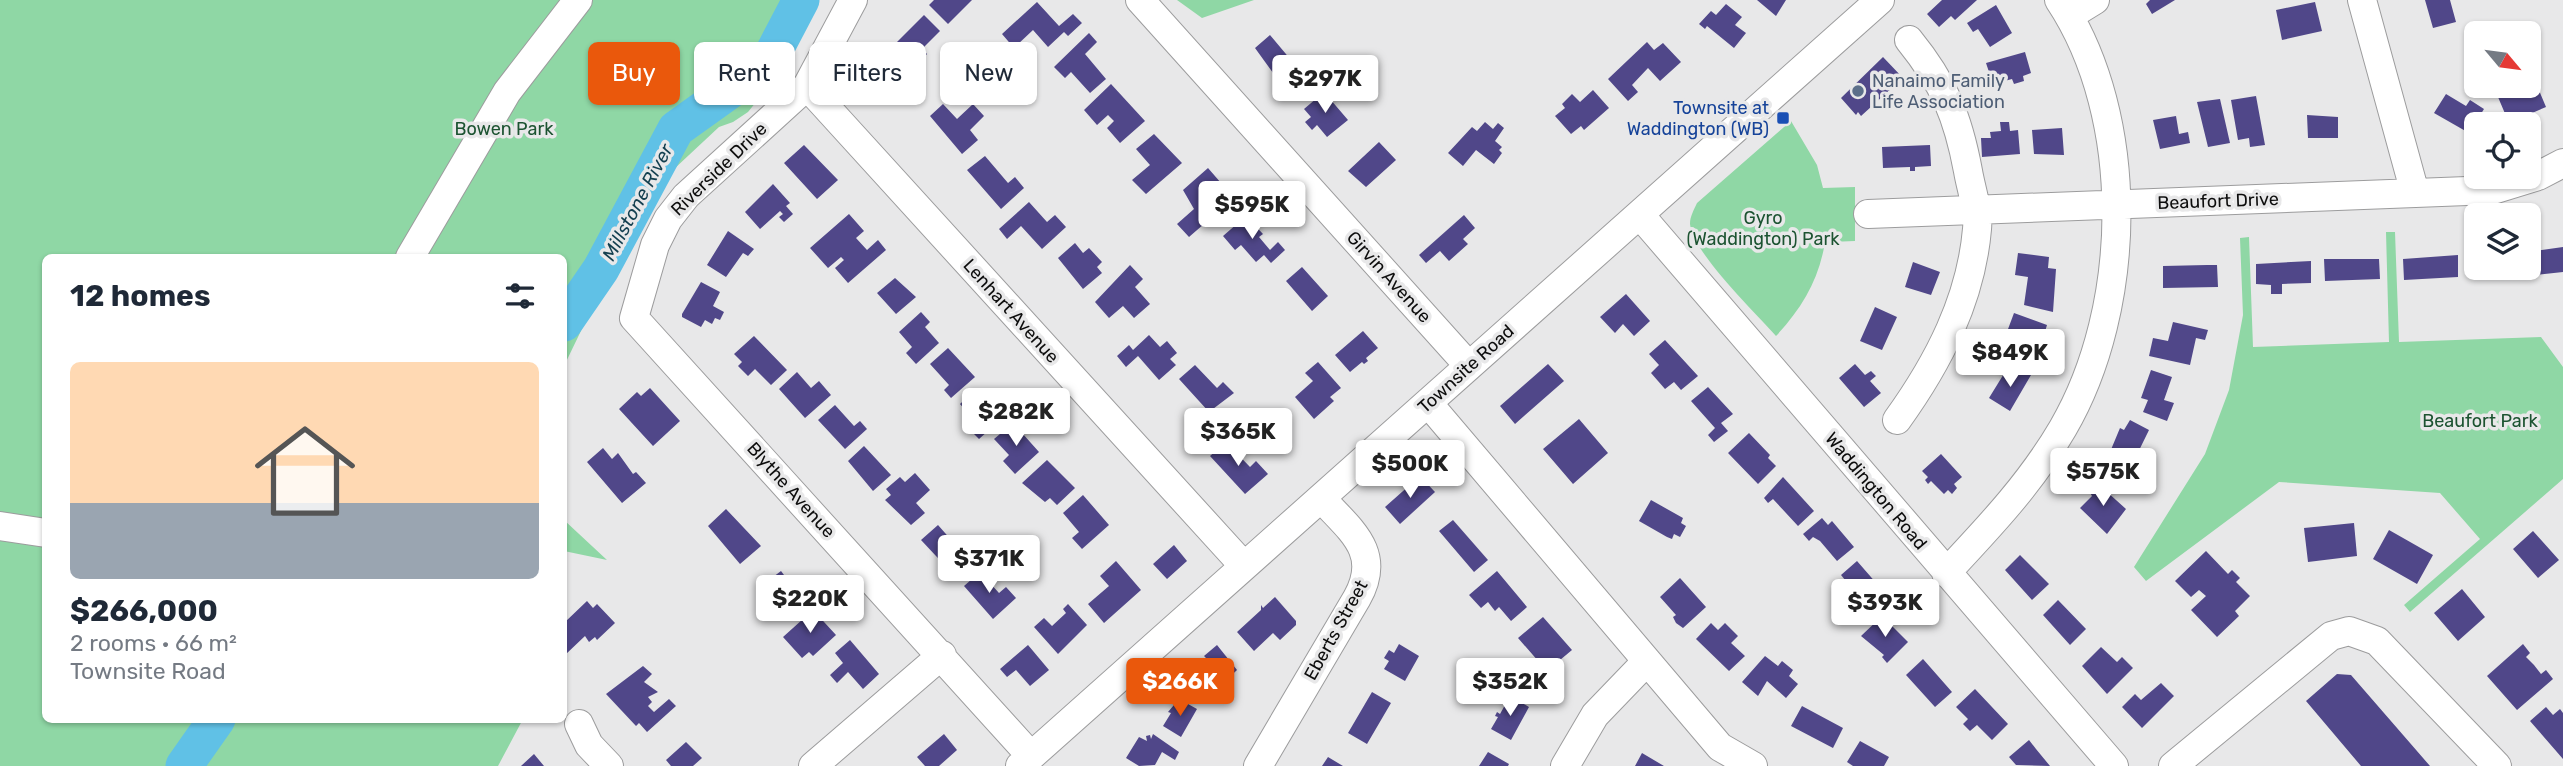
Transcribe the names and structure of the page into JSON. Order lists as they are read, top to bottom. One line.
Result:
{"streets":{"street":["Riverside Drive","Beaufort Drive","Girvin Avenue","Lenhart Avenue","Townsite Road","Blythe Avenue","Waddington Road","Eberts Street"]},"crossings":[["Riverside Drive","Lenhart Avenue"],["Riverside Drive","Blythe Avenue"],["Girvin Avenue","Townsite Road"],["Lenhart Avenue","Townsite Road"],["Townsite Road","Blythe Avenue"],["Townsite Road","Waddington Road"],["Townsite Road","Eberts Street"]],"water":["Millstone River"],"parks":["Bowen Park","Gyro (Waddington) Park","Beaufort Park"],"places":{"other":["Nanaimo Family Life Association"],"transit":["Townsite at Waddington (WB)"]},"north":"bottom right","page":{"chip":["Buy","Rent","Filters","New"],"price":["$297K","$595K","$849K","$282K","$365K","$500K","$575K","$371K","$220K","$393K","$266K","$352K"],"heading":"12 homes","list":[{"name":"$266,000","note":"2 rooms · 66 m² · Townsite Road"}]}}
